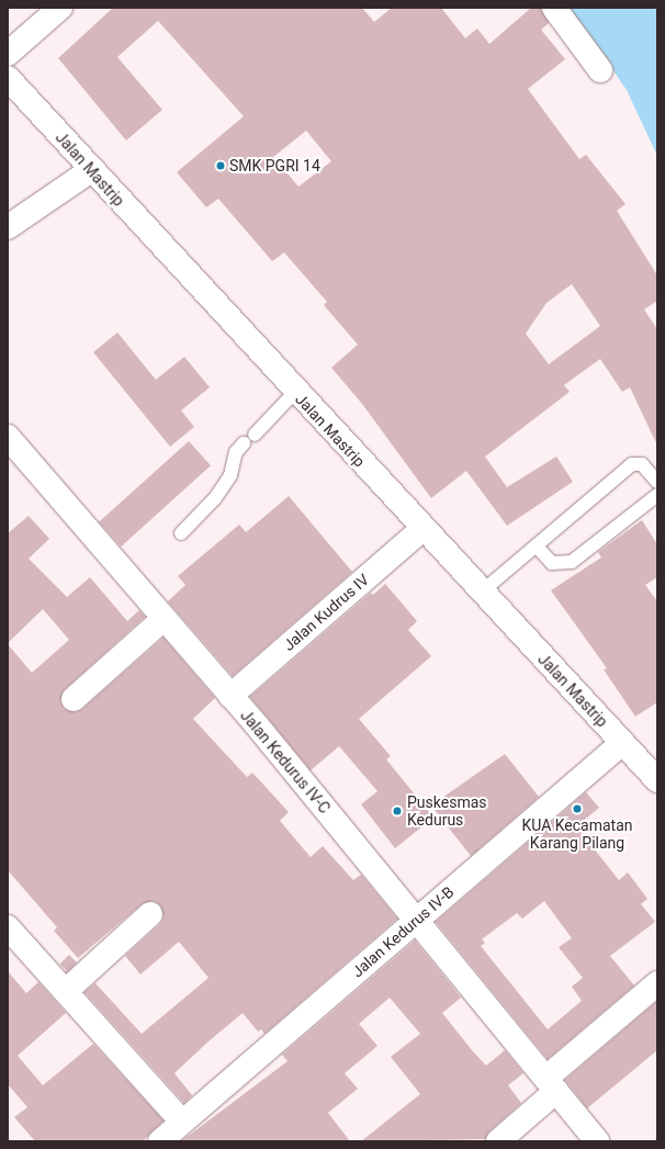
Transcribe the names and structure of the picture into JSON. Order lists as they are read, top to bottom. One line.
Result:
{"streets":{"street":["Jalan Mastrip","Jalan Kudrus IV","Jalan Kedurus IV-C","Jalan Kedurus IV-B"]},"crossings":[["Jalan Mastrip","Jalan Kudrus IV"],["Jalan Mastrip","Jalan Kedurus IV-B"],["Jalan Kudrus IV","Jalan Kedurus IV-C"],["Jalan Kedurus IV-C","Jalan Kedurus IV-B"]],"places":["SMK PGRI 14","KUA Kecamatan Karang Pilang","Puskesmas Kedurus"]}
